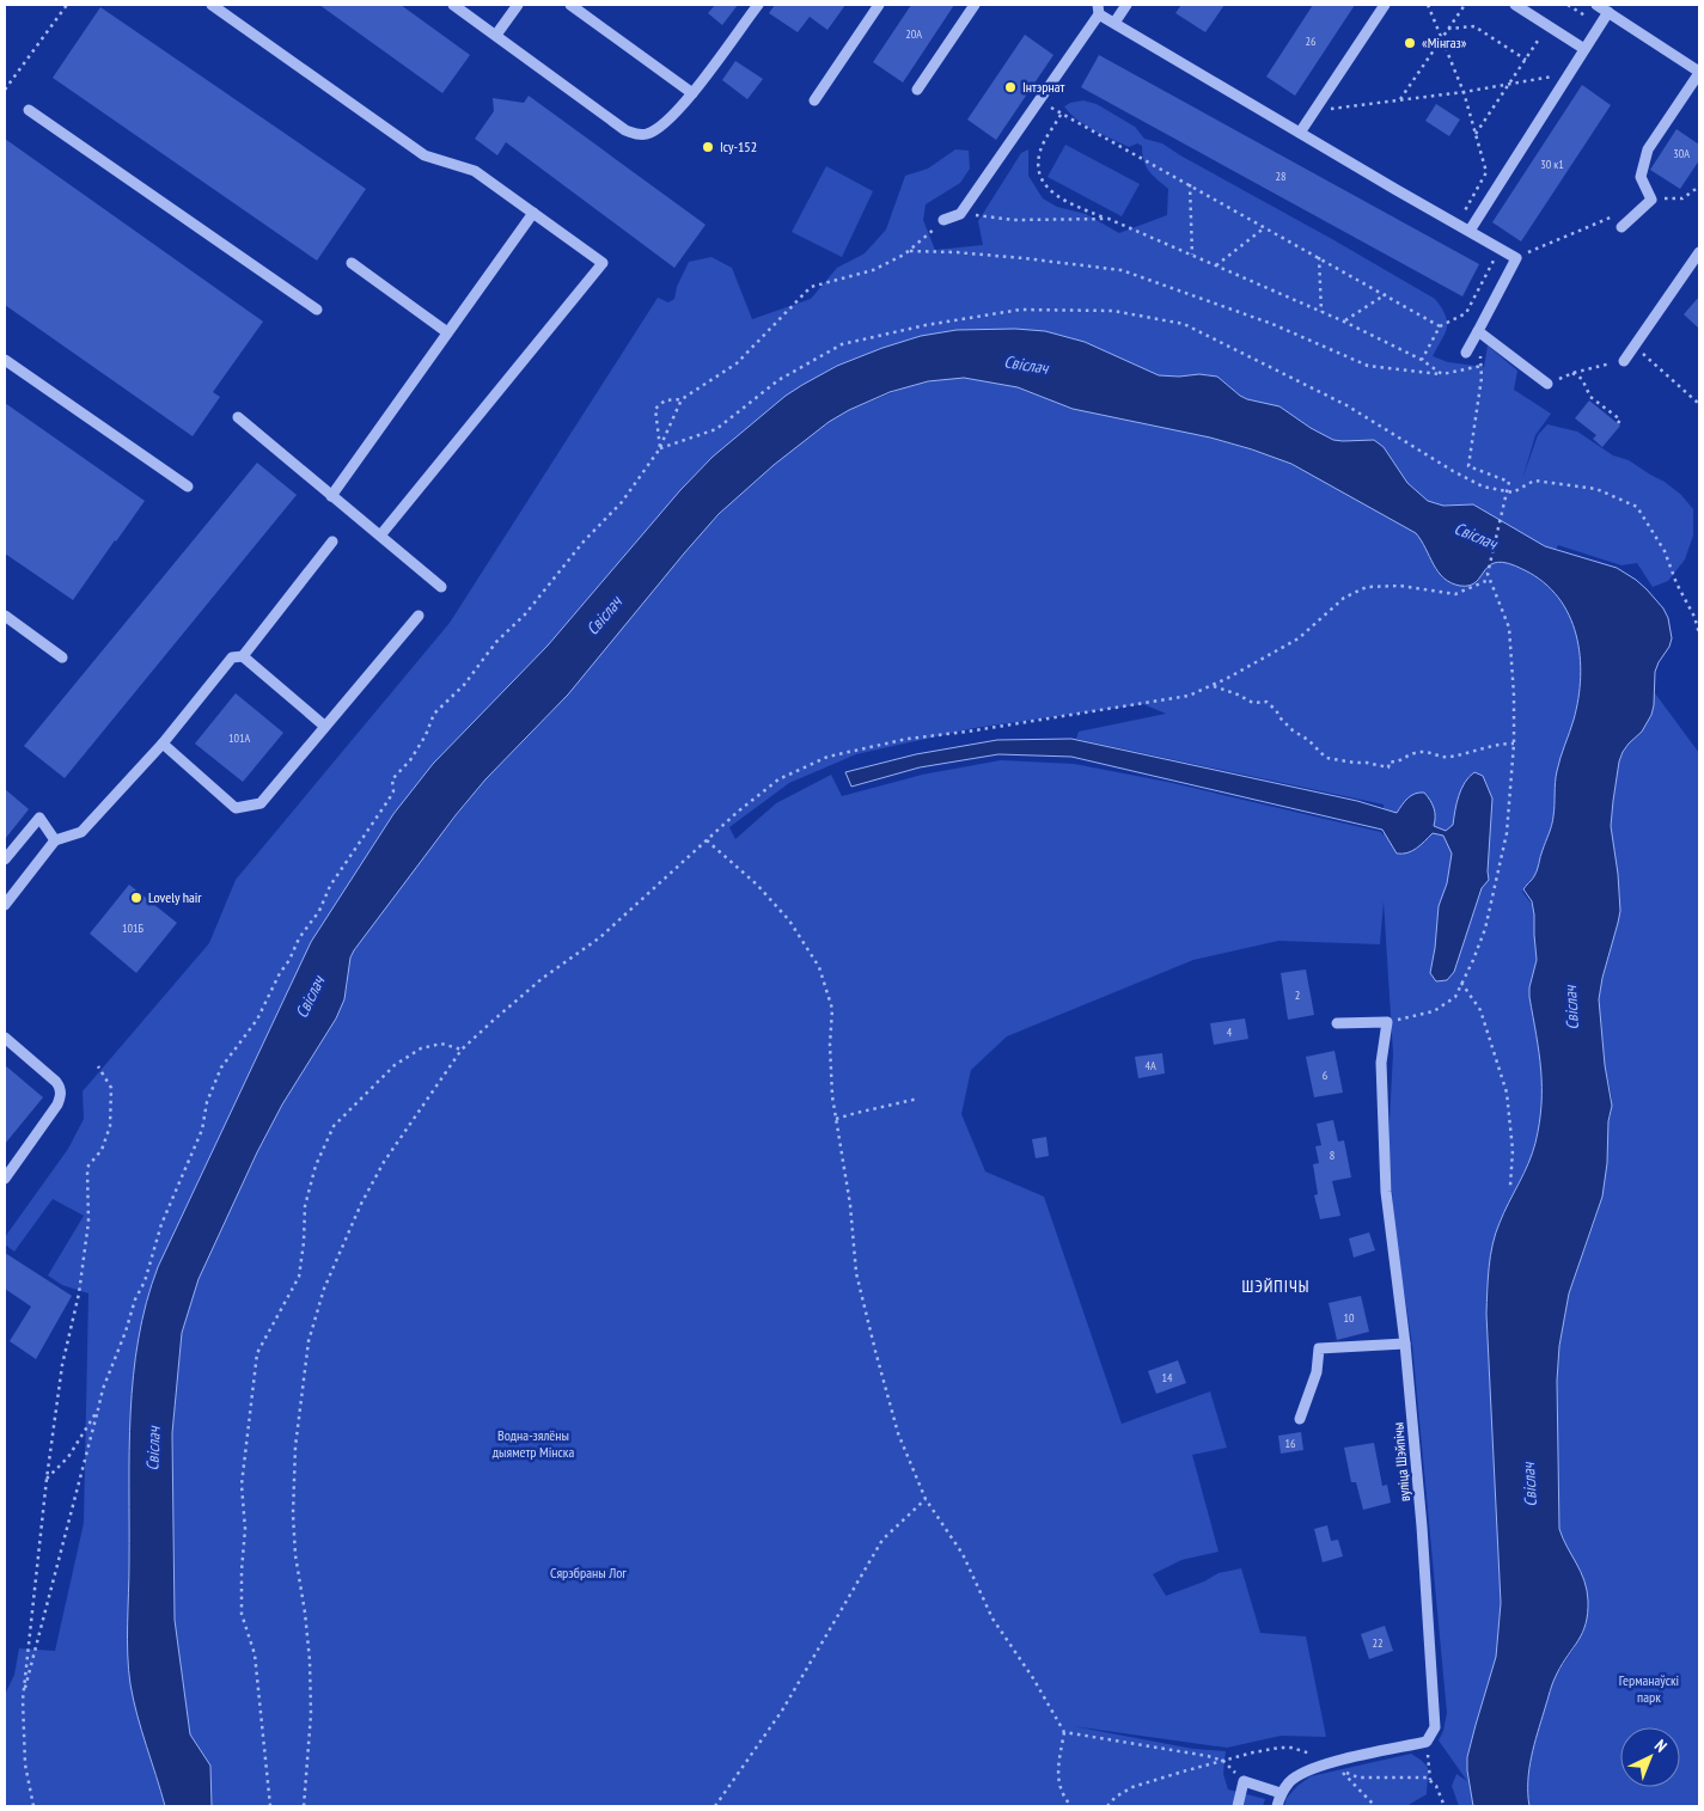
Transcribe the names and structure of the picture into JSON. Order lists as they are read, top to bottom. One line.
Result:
{"streets":{"street":["вуліца Шэйпічы"]},"districts":["ШЭЙПІЧЫ"],"water":["Свіслач"],"parks":["Водна-зялёны дыяметр Мінска","Сярэбраны Лог","Германаўскі парк"],"places":["«Мінгаз»","Інтэрнат","Ісу-152","Lovely hair"],"house_numbers":["20А","26","30А","30 к1","28","101А","101Б","2","4","4А","6","8","10","14","16","22"],"north":"top right"}
